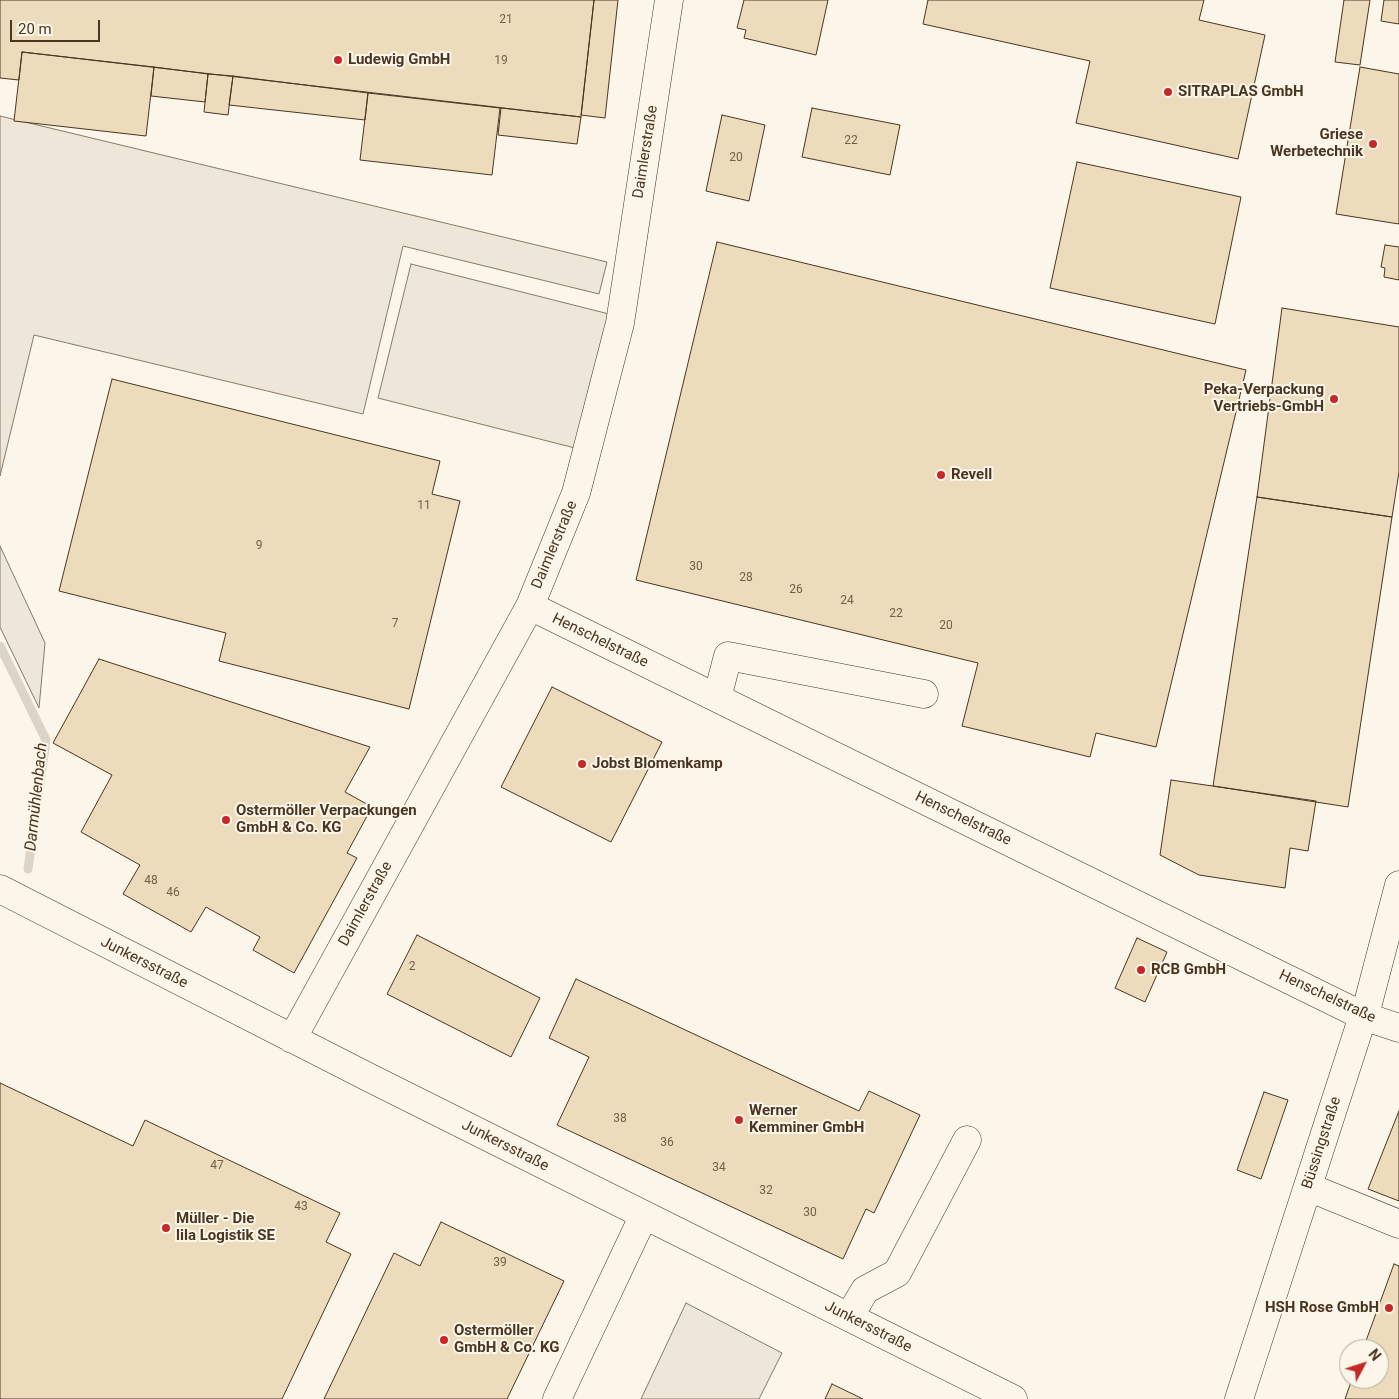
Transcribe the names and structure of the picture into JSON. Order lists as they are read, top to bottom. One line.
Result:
{"streets":{"street":["Daimlerstraße","Henschelstraße","Junkersstraße","Büssingstraße"]},"crossings":[["Daimlerstraße","Henschelstraße"],["Daimlerstraße","Junkersstraße"],["Henschelstraße","Büssingstraße"]],"water":["Darmühlenbach"],"places":["Ludewig GmbH","SITRAPLAS GmbH","Griese Werbetechnik","Peka-Verpackung Vertriebs-GmbH","Revell","Jobst Blomenkamp","Ostermöller Verpackungen GmbH & Co. KG","RCB GmbH","Werner Kemminer GmbH","Müller - Die lila Logistik SE","HSH Rose GmbH","Ostermöller GmbH & Co. KG"],"house_numbers":["21","19","22","20","11","9","30","28","26","24","22","7","20","48","46","2","38","36","47","34","32","43","30","39"],"scale_bar":"20 m","north":"top right"}
